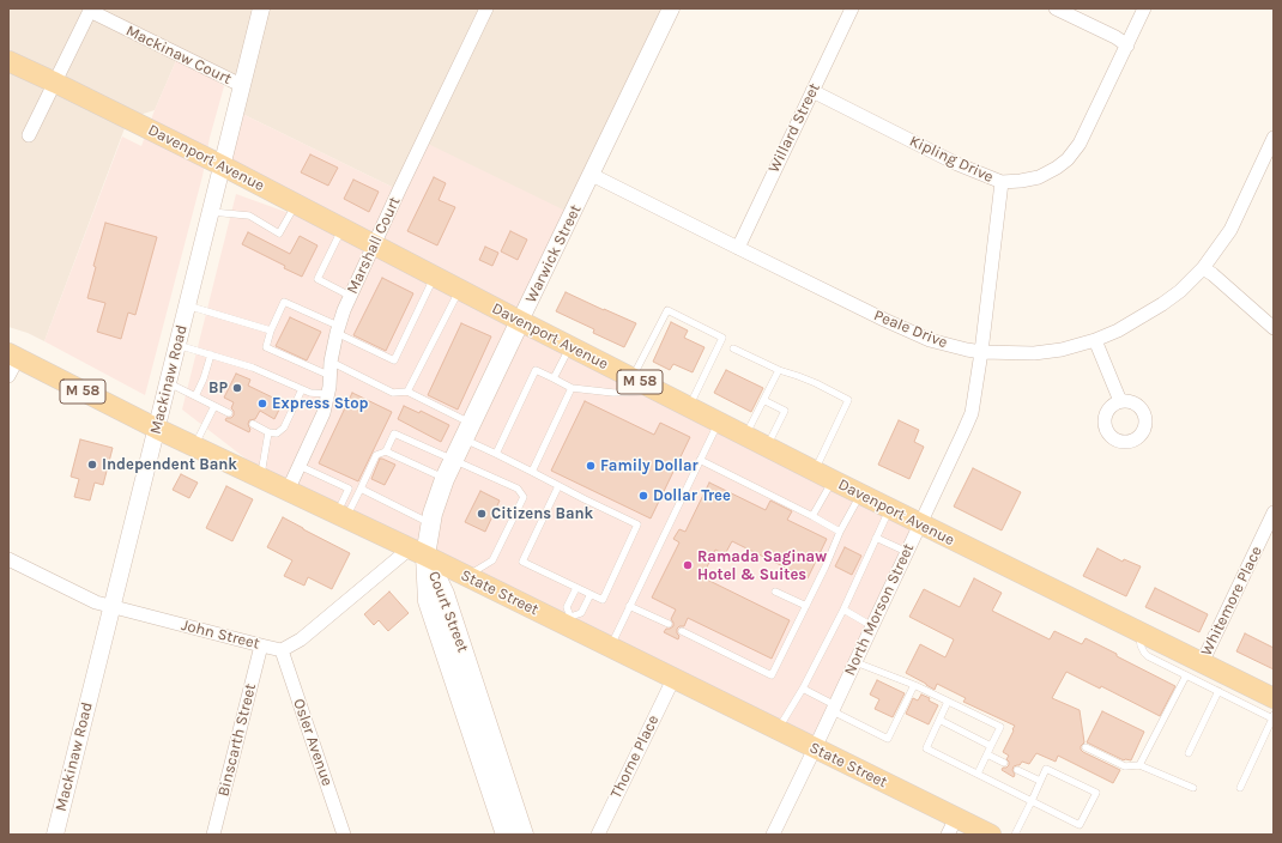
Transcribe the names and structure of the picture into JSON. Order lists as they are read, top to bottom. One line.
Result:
{"streets":{"main road":["Davenport Avenue","Warwick Street","M 58","State Street","Court Street"],"street":["Mackinaw Court","Willard Street","Kipling Drive","Marshall Court","Peale Drive","Mackinaw Road","Whitemore Place","North Morson Street","John Street","Binscarth Street","Osler Avenue","Thorne Place"]},"crossings":[["Mackinaw Court","Davenport Avenue"],["Mackinaw Court","Mackinaw Road"],["Willard Street","Kipling Drive"],["Willard Street","Peale Drive"],["Davenport Avenue","Marshall Court"],["Davenport Avenue","Warwick Street"],["Davenport Avenue","Mackinaw Road"],["Davenport Avenue","Whitemore Place"],["Davenport Avenue","North Morson Street"],["Kipling Drive","North Morson Street"],["Marshall Court","State Street"],["Warwick Street","Peale Drive"],["Warwick Street","State Street"],["Warwick Street","Court Street"],["Warwick Street","John Street"],["Peale Drive","North Morson Street"],["Mackinaw Road","State Street"],["Mackinaw Road","John Street"],["State Street","North Morson Street"],["State Street","Court Street"],["State Street","John Street"],["State Street","Thorne Place"],["Court Street","John Street"],["John Street","Binscarth Street"],["John Street","Osler Avenue"]],"places":["BP","Express Stop","Independent Bank","Family Dollar","Dollar Tree","Citizens Bank","Ramada Saginaw Hotel & Suites"]}
